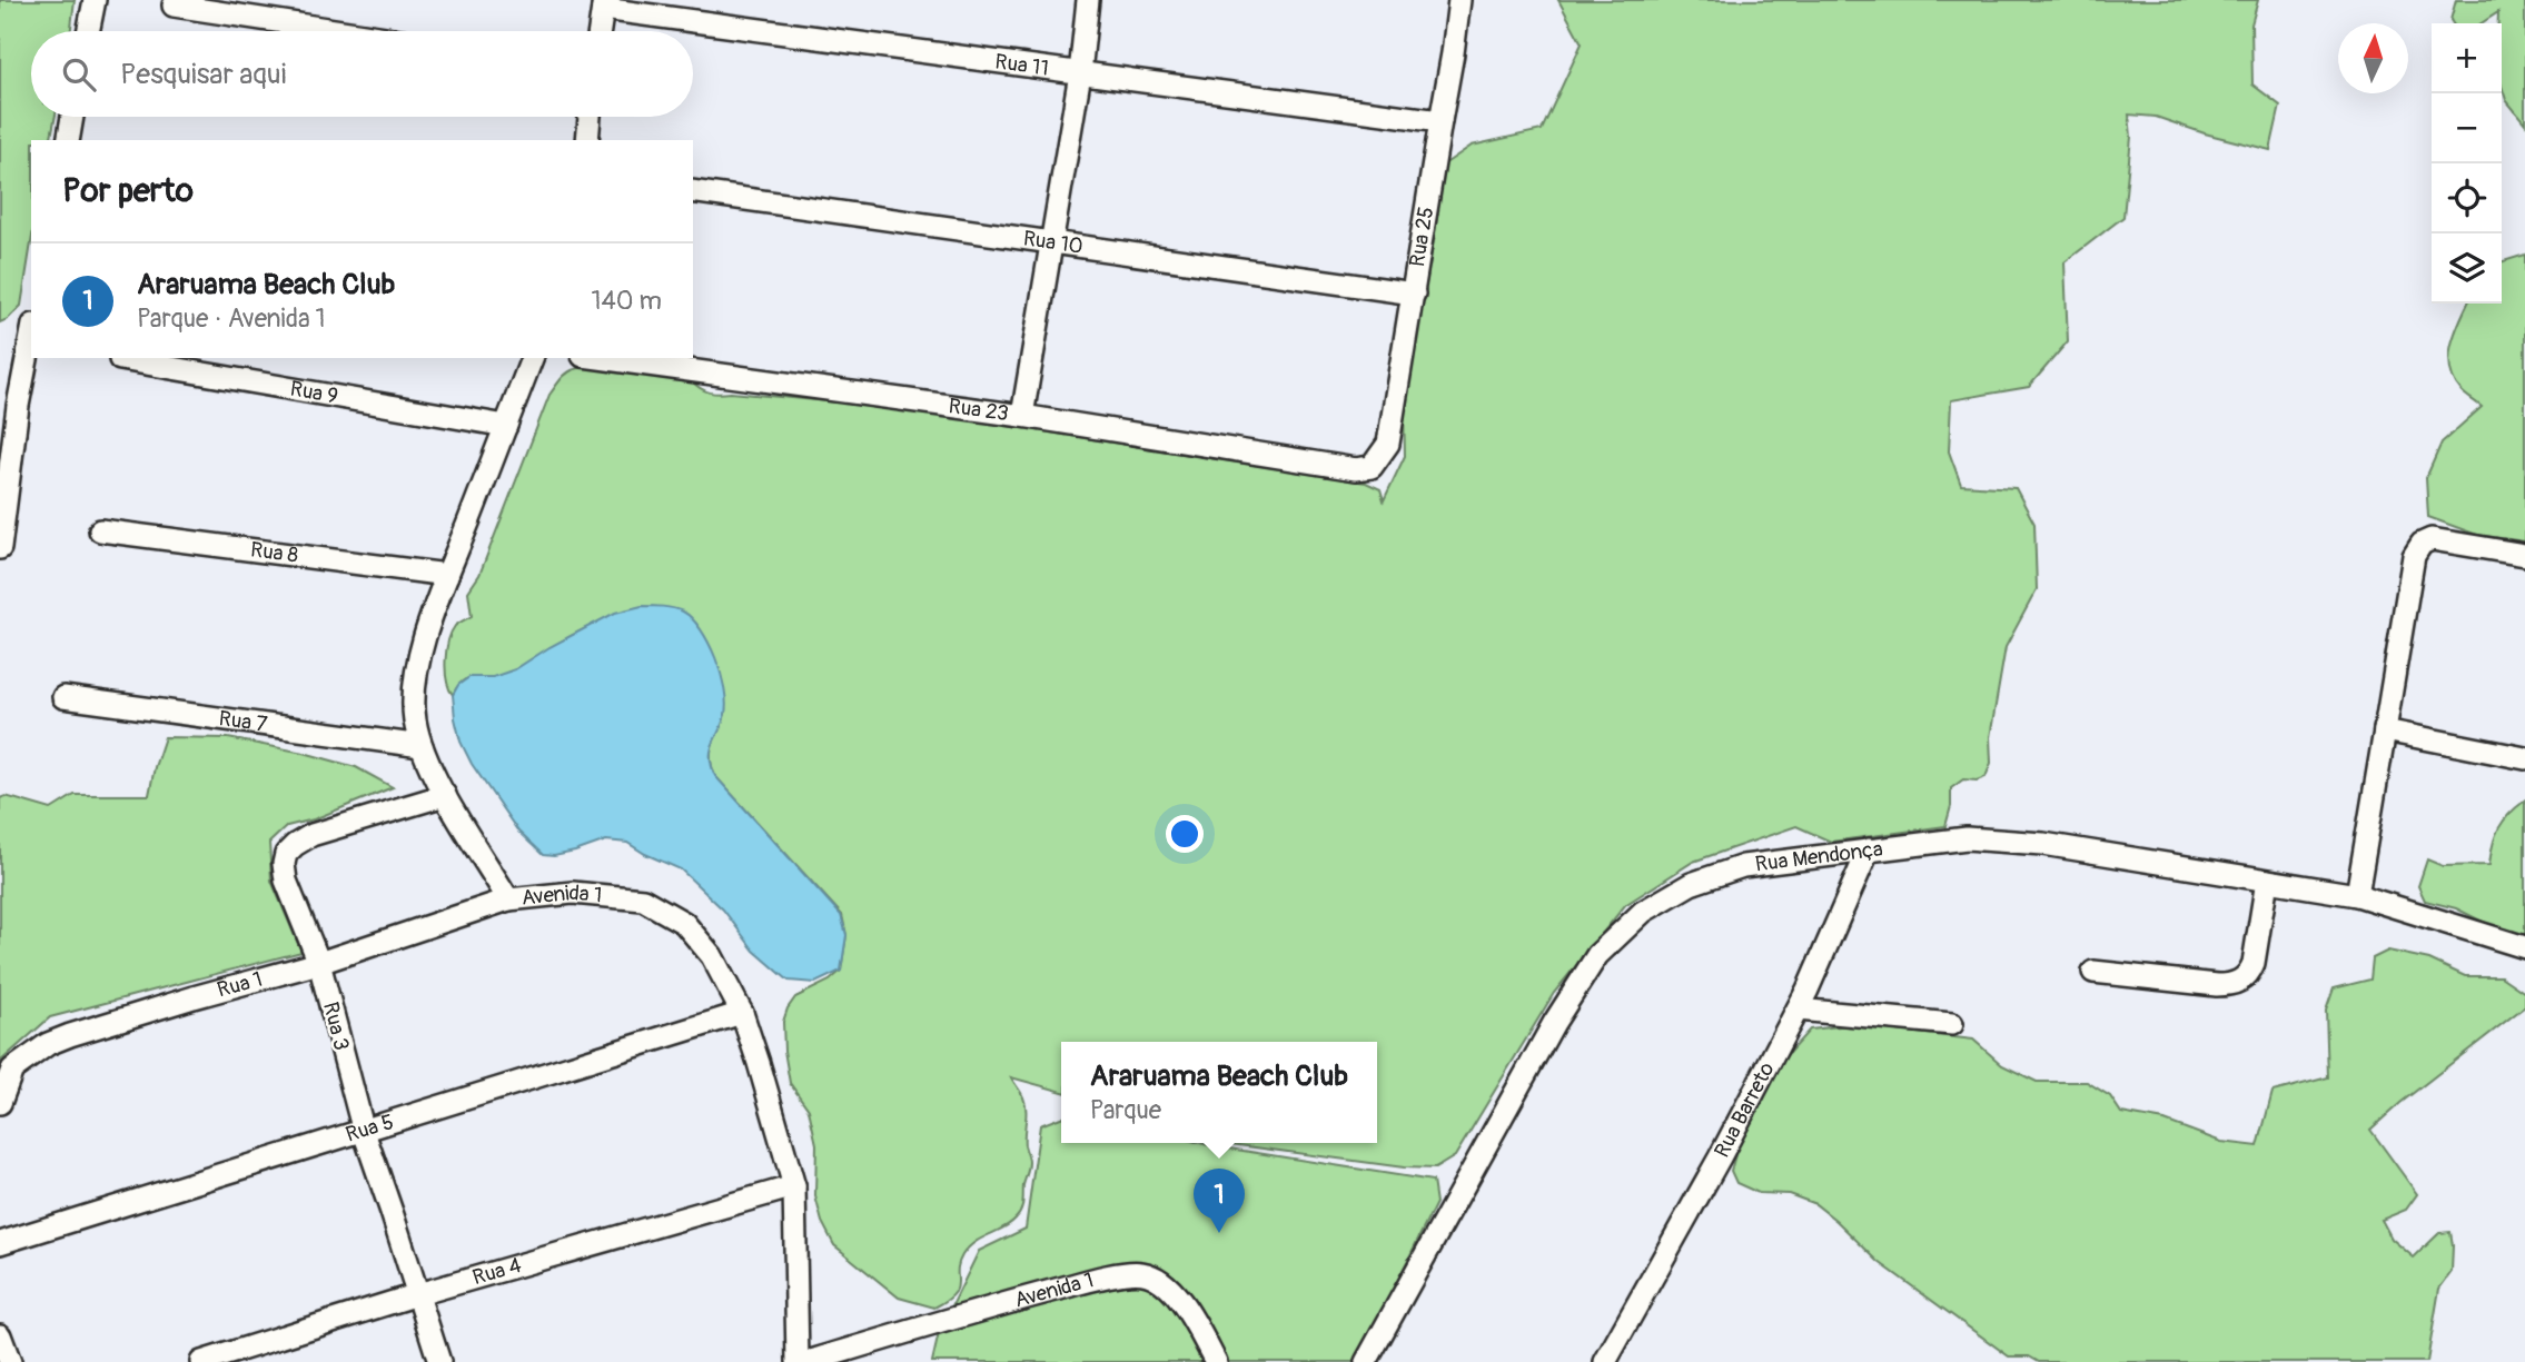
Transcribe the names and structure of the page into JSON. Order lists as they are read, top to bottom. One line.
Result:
{"streets":{"street":["Rua 11","Rua 25","Rua 10","Rua 9","Rua 23","Rua 8","Rua 7","Rua Mendonça","Avenida 1","Rua 1","Rua 3","Rua Barreto","Rua 5","Rua 4"]},"crossings":[["Rua 11","Rua 25"],["Rua 25","Rua 10"],["Rua 25","Rua 23"],["Rua 9","Avenida 1"],["Rua 8","Avenida 1"],["Rua 7","Avenida 1"],["Rua Mendonça","Rua Barreto"],["Avenida 1","Rua 1"],["Avenida 1","Rua 3"],["Avenida 1","Rua 5"],["Avenida 1","Rua 4"],["Rua 1","Rua 3"],["Rua 3","Rua 5"],["Rua 3","Rua 4"]],"north":"top","page":{"map_buttons":["+","−"],"search":"Pesquisar aqui","heading":"Por perto","list":[{"mark":"1","name":"Araruama Beach Club","note":"Parque · Avenida 1","value":"140 m"}],"popup":["Araruama Beach Club","Parque"],"pins":"1"}}
